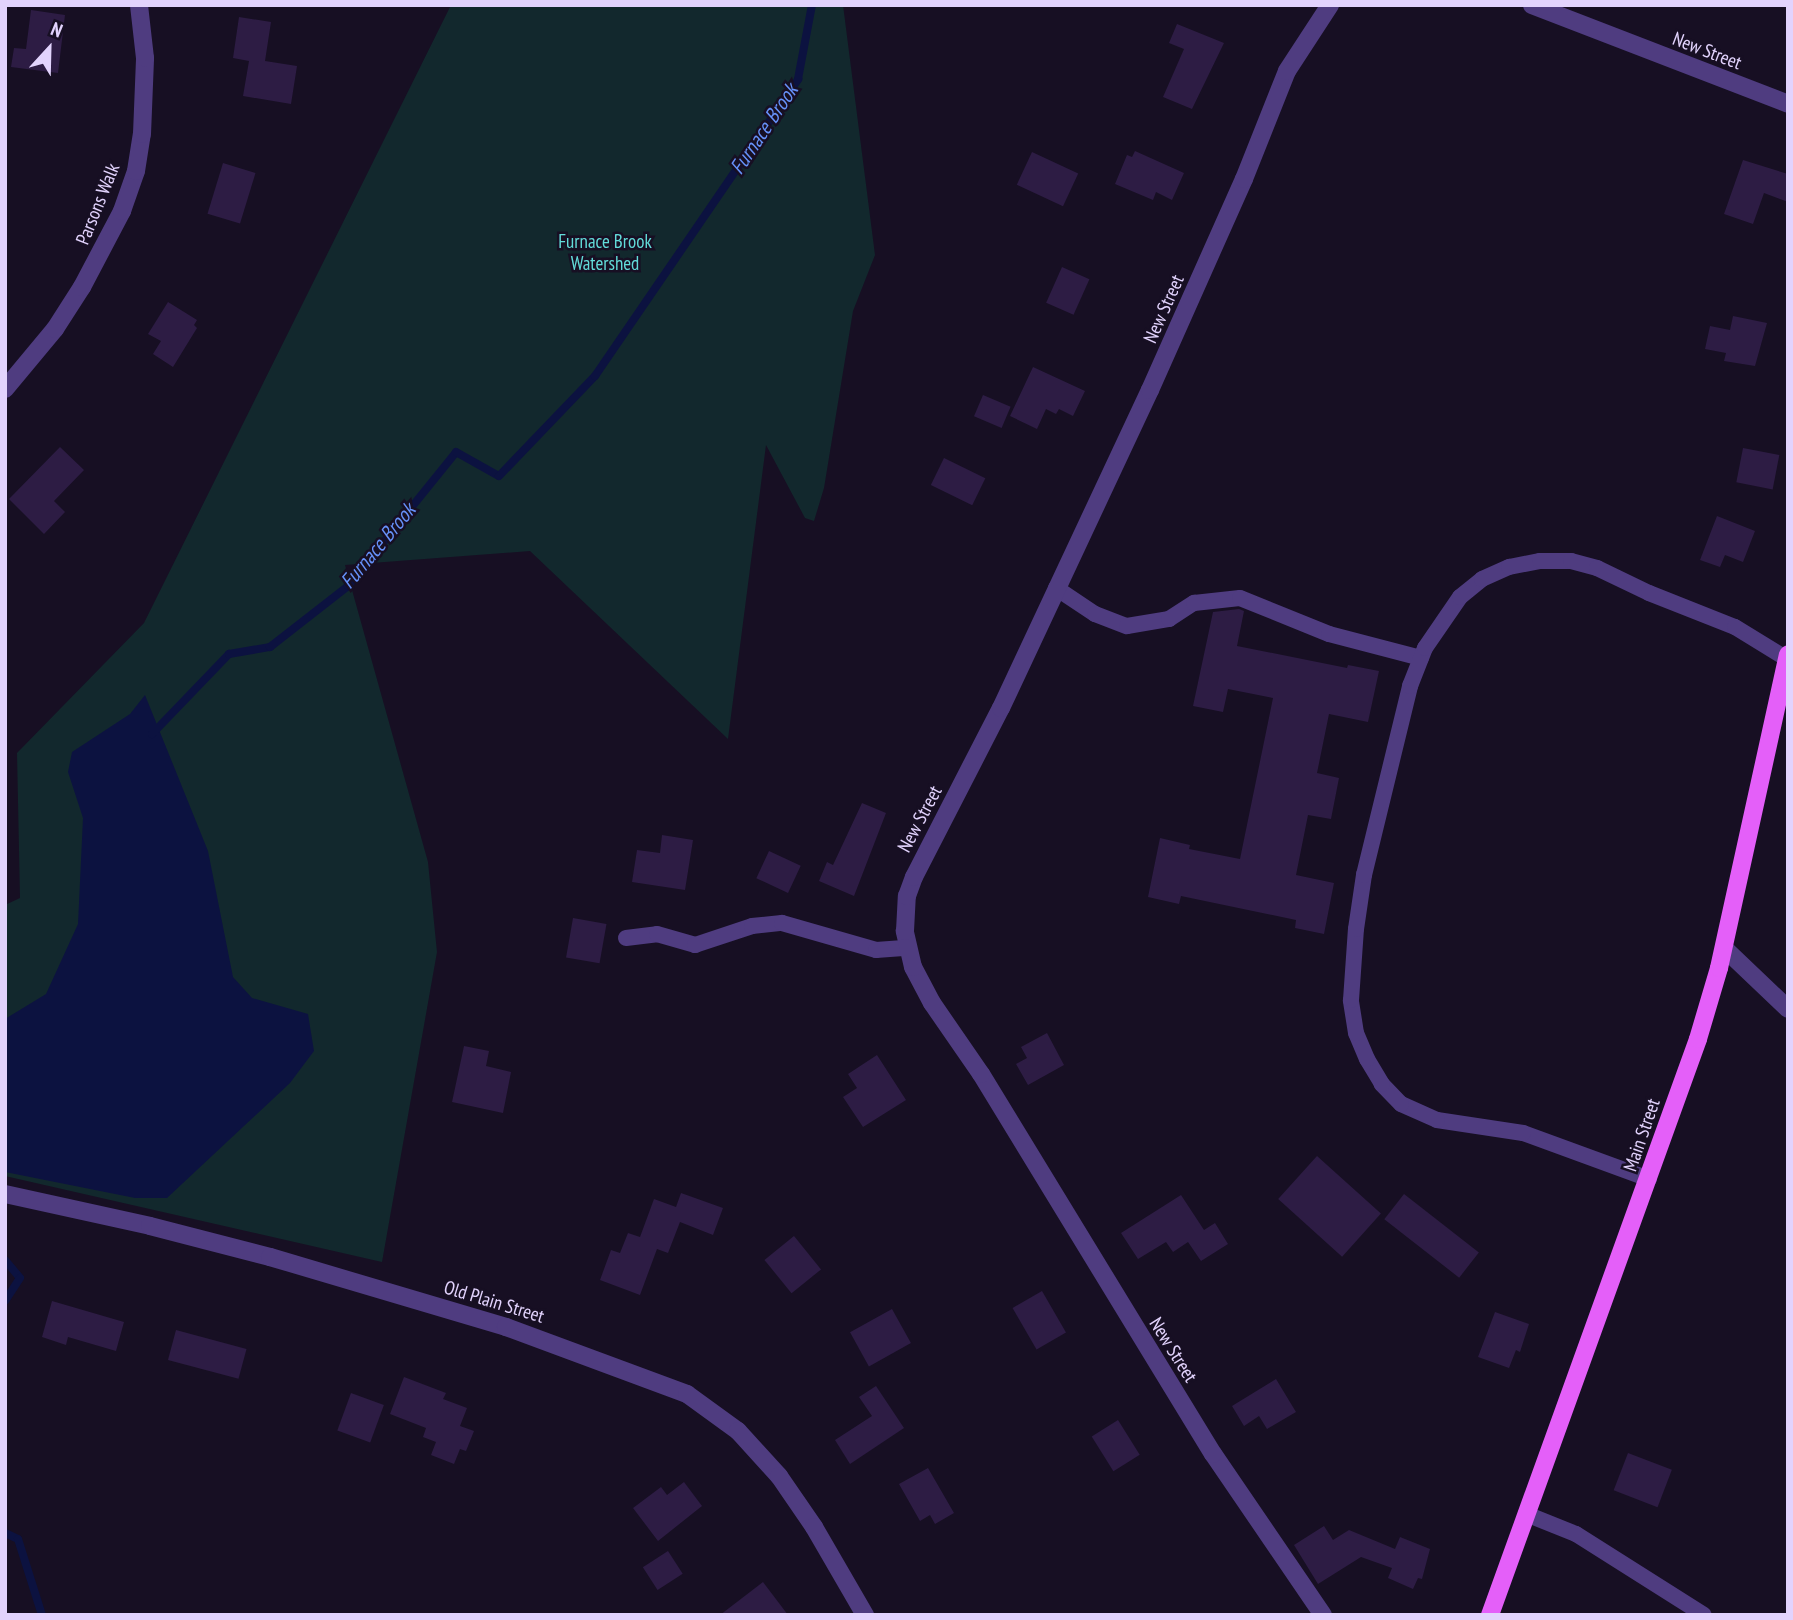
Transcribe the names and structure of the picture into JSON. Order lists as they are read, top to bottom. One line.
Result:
{"streets":{"main road":["Main Street"],"street":["New Street","Parsons Walk","Old Plain Street"]},"water":["Furnace Brook"],"parks":["Furnace Brook Watershed"],"north":"top"}
